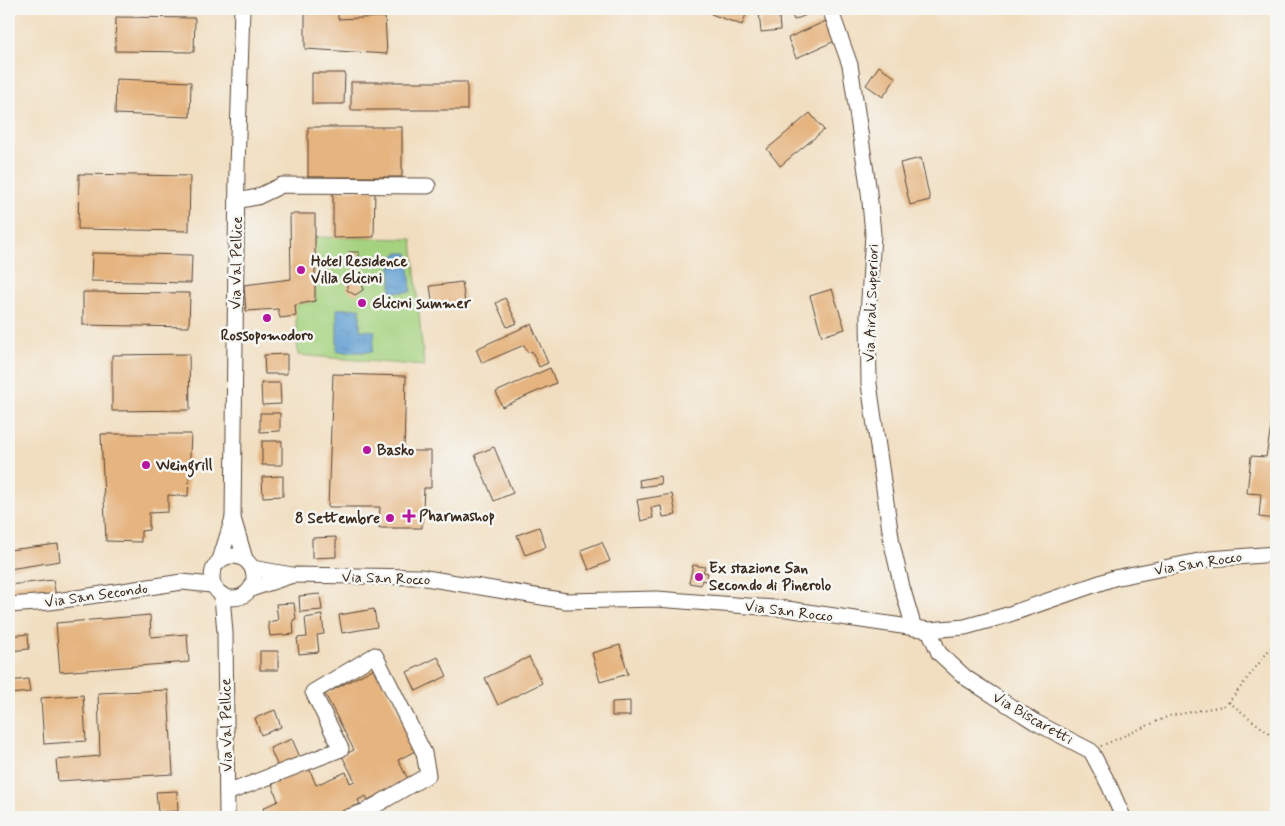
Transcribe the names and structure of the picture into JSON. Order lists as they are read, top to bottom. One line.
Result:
{"streets":{"street":["Via Val Pellice","Via Airali Superiori","Via San Rocco","Via San Secondo","Via Biscaretti"]},"crossings":[["Via Val Pellice","Via San Rocco"],["Via Airali Superiori","Via San Rocco"],["Via San Rocco","Via Biscaretti"]],"places":{"other":["Hotel Residence Villa Glicini","Glicini summer","Rossopomodoro","Basko","Weingrill","8 Settembre","Ex stazione San Secondo di Pinerolo"],"health":["Pharmashop"]}}
